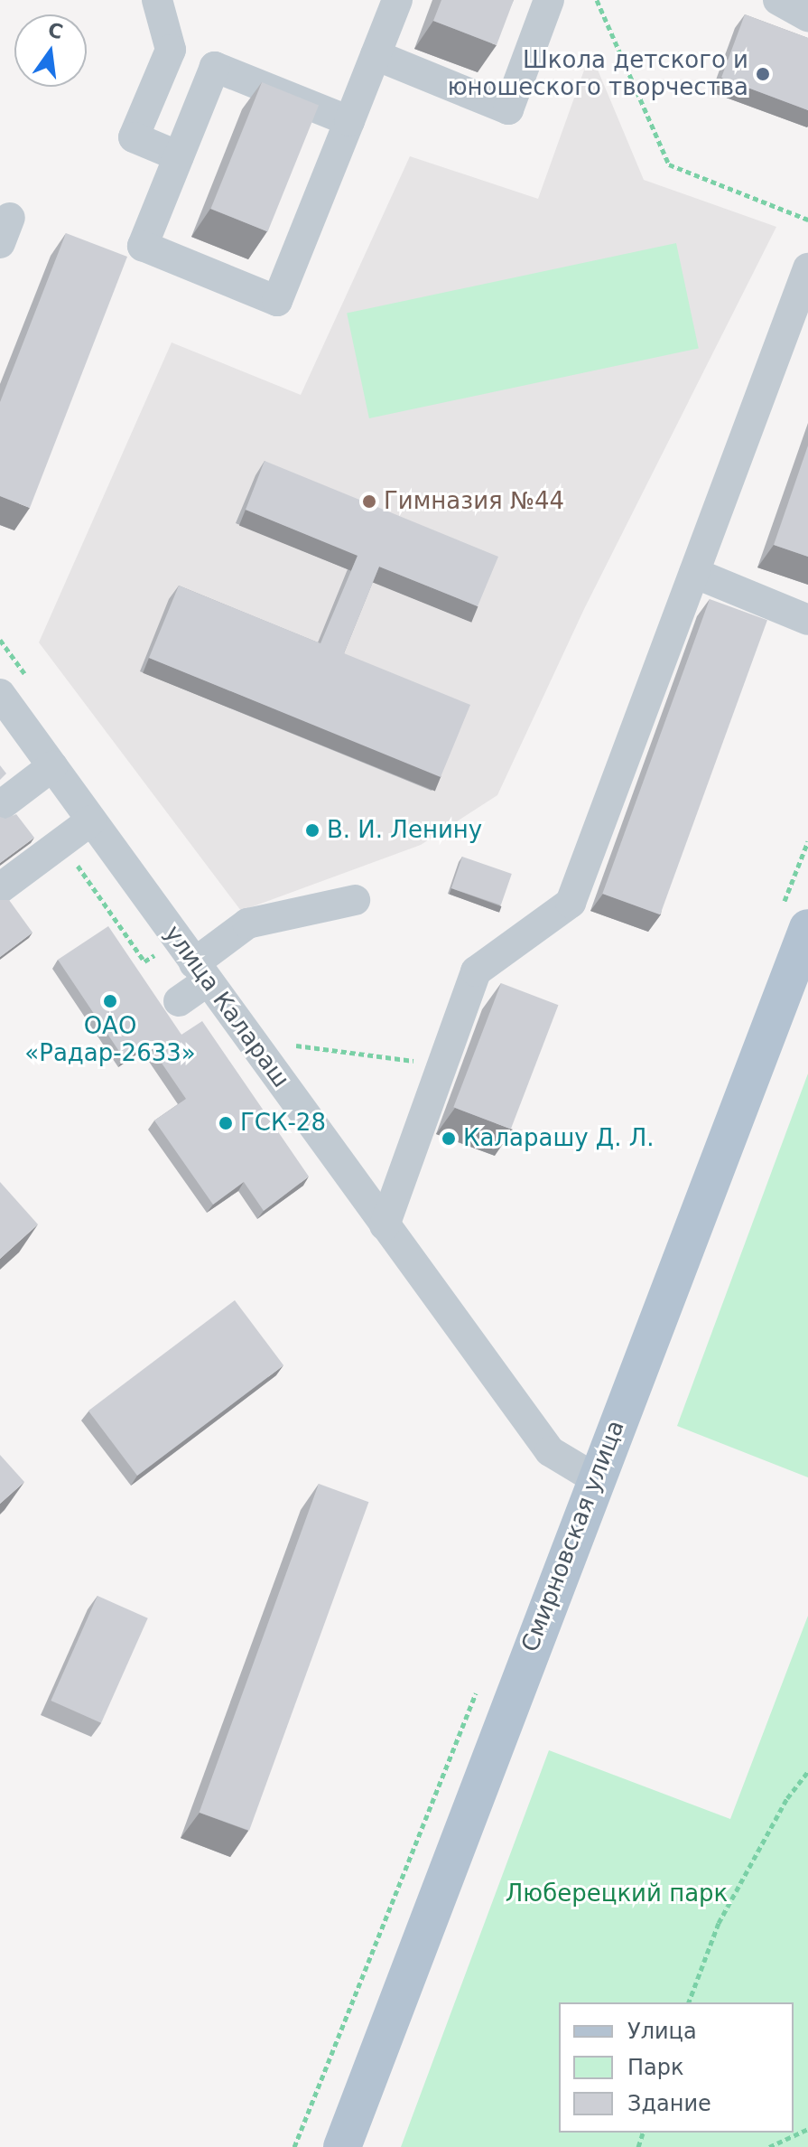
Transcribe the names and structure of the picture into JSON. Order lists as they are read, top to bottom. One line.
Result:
{"streets":{"main road":["Смирновская улица"],"street":["улица Калараш"]},"crossings":[["улица Калараш","Смирновская улица"]],"parks":["Люберецкий парк"],"places":["Школа детского и юношеского творчества","Гимназия №44","В. И. Ленину","ОАО «Радар-2633»","ГСК-28","Каларашу Д. Л."],"legend":["Улица","Парк","Здание"],"north":"top"}
